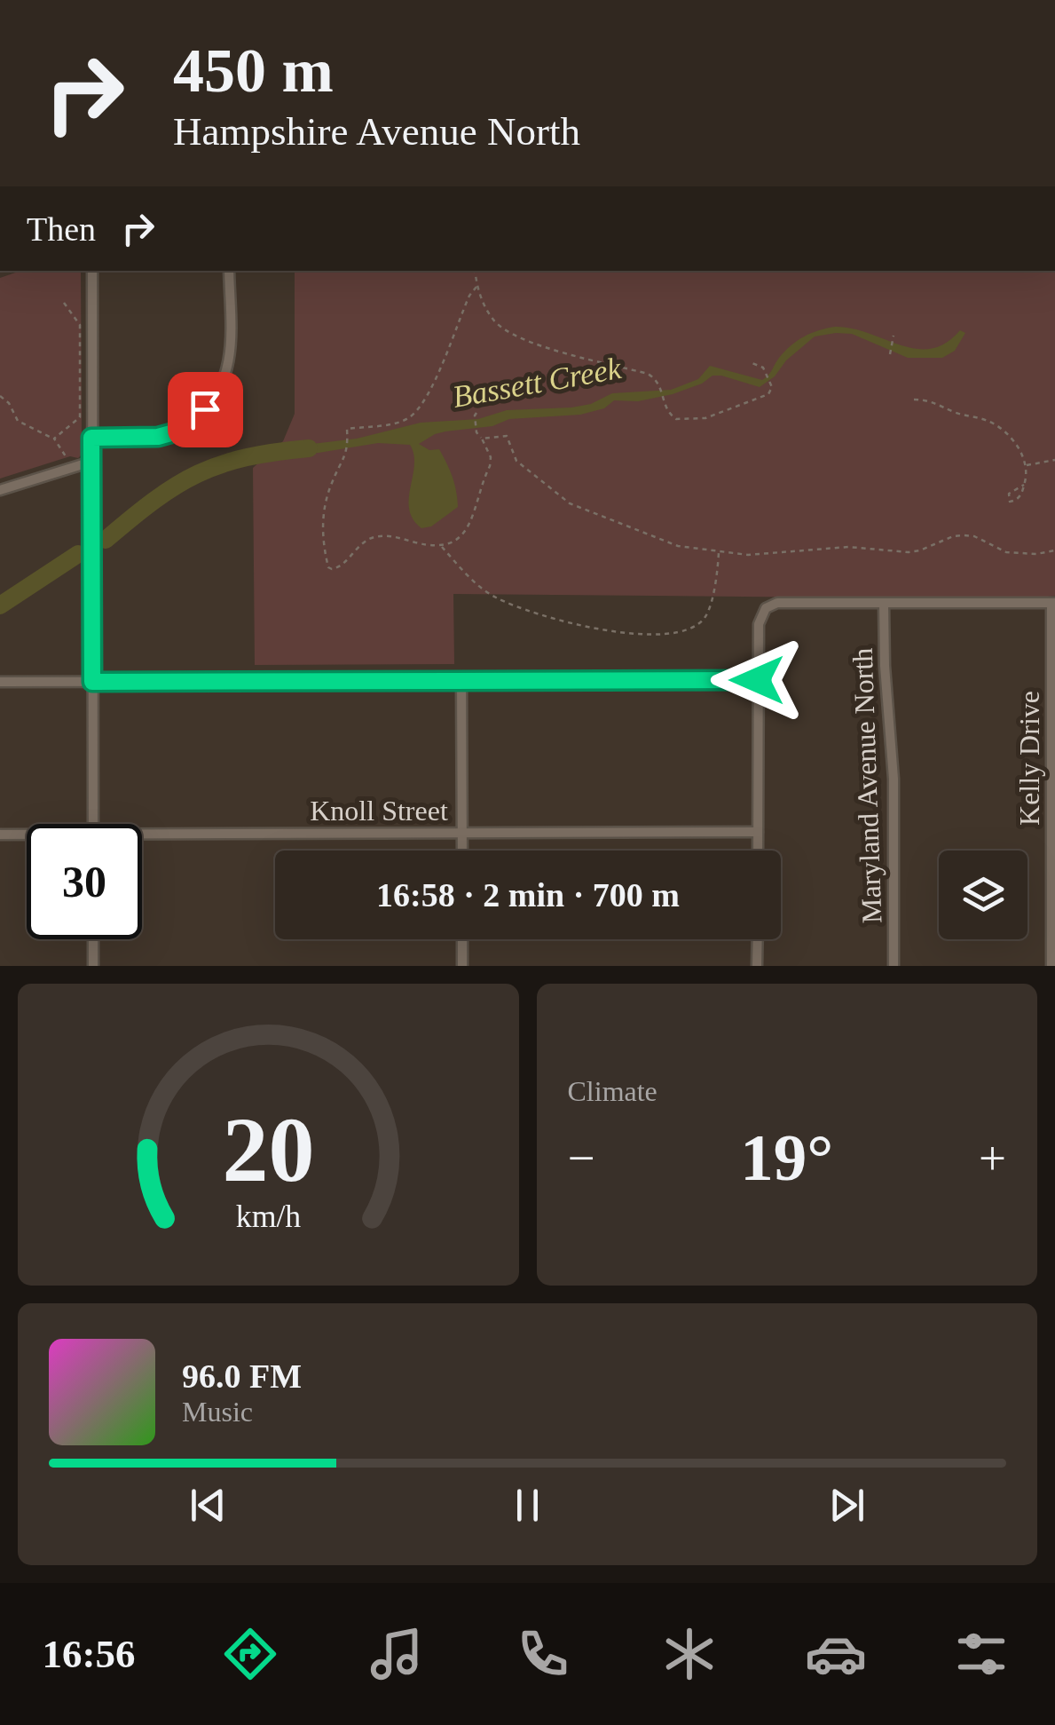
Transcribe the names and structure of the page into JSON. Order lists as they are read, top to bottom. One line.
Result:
{"streets":{"street":["Kelly Drive","Maryland Avenue North","Knoll Street"]},"water":["Bassett Creek"],"page":{"turn":["450 m","Hampshire Avenue North"],"then":"Then","limit":"30","trip":"16:58 · 2 min · 700 m","tile":"Climate","heat":["−","19°","+"],"song":["96.0 FM","Music"],"tabs":"16:56","gauge":["20","km/h"]}}
